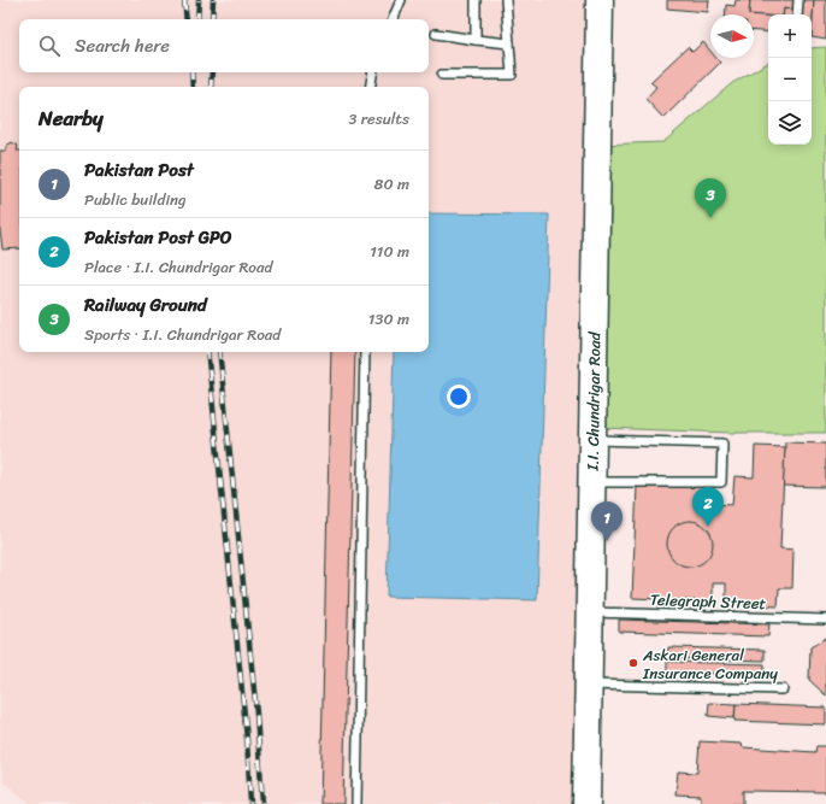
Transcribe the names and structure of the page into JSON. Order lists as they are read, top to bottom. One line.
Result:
{"streets":{"main road":["I.I. Chundrigar Road"],"lane":["Telegraph Street"]},"crossings":[["I.I. Chundrigar Road","Telegraph Street"]],"places":["Askari General Insurance Company"],"north":"right","page":{"map_buttons":["+","−"],"search":"Search here","heading":["Nearby","3 results"],"list":[{"mark":"1","name":"Pakistan Post","note":"Public building","value":"80 m"},{"mark":"2","name":"Pakistan Post GPO","note":"Place · I.I. Chundrigar Road","value":"110 m"},{"mark":"3","name":"Railway Ground","note":"Sports · I.I. Chundrigar Road","value":"130 m"}],"pins":["3","2","1"]}}
